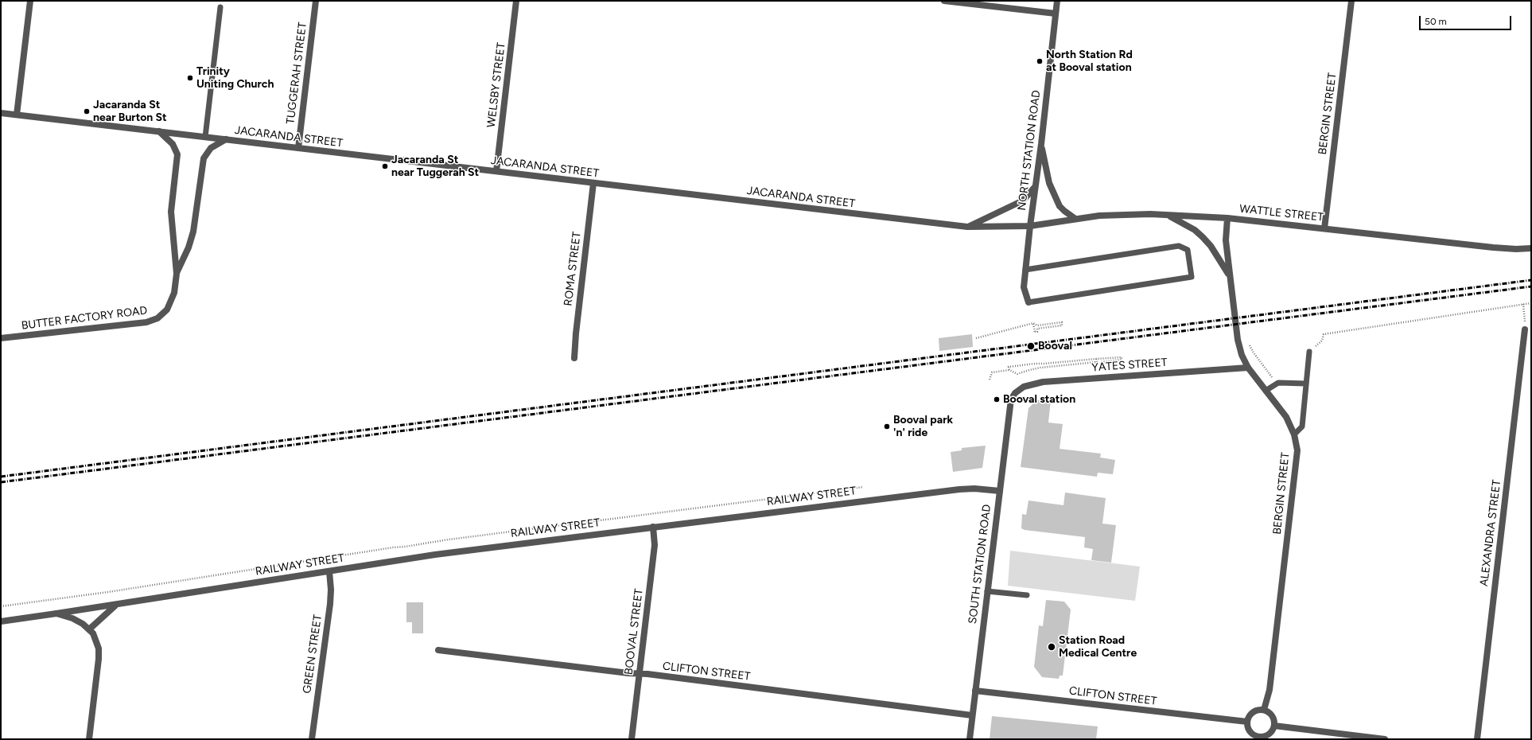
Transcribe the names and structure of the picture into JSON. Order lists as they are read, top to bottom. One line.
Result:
{"streets":{"street":["TUGGERAH STREET","WELSBY STREET","BERGIN STREET","JACARANDA STREET","NORTH STATION ROAD","WATTLE STREET","ROMA STREET","BUTTER FACTORY ROAD","YATES STREET","RAILWAY STREET","ALEXANDRA STREET","SOUTH STATION ROAD","BOOVAL STREET","GREEN STREET","CLIFTON STREET"]},"crossings":[["TUGGERAH STREET","JACARANDA STREET"],["WELSBY STREET","JACARANDA STREET"],["BERGIN STREET","WATTLE STREET"],["BERGIN STREET","YATES STREET"],["BERGIN STREET","CLIFTON STREET"],["JACARANDA STREET","NORTH STATION ROAD"],["JACARANDA STREET","WATTLE STREET"],["JACARANDA STREET","ROMA STREET"],["JACARANDA STREET","BUTTER FACTORY ROAD"],["NORTH STATION ROAD","WATTLE STREET"],["YATES STREET","SOUTH STATION ROAD"],["RAILWAY STREET","SOUTH STATION ROAD"],["RAILWAY STREET","BOOVAL STREET"],["RAILWAY STREET","GREEN STREET"],["SOUTH STATION ROAD","CLIFTON STREET"],["BOOVAL STREET","CLIFTON STREET"]],"places":["North Station Rd at Booval station","Trinity Uniting Church","Jacaranda St near Burton St","Jacaranda St near Tuggerah St","Booval","Booval station","Booval park 'n' ride","Station Road Medical Centre"],"scale_bar":"50 m"}
